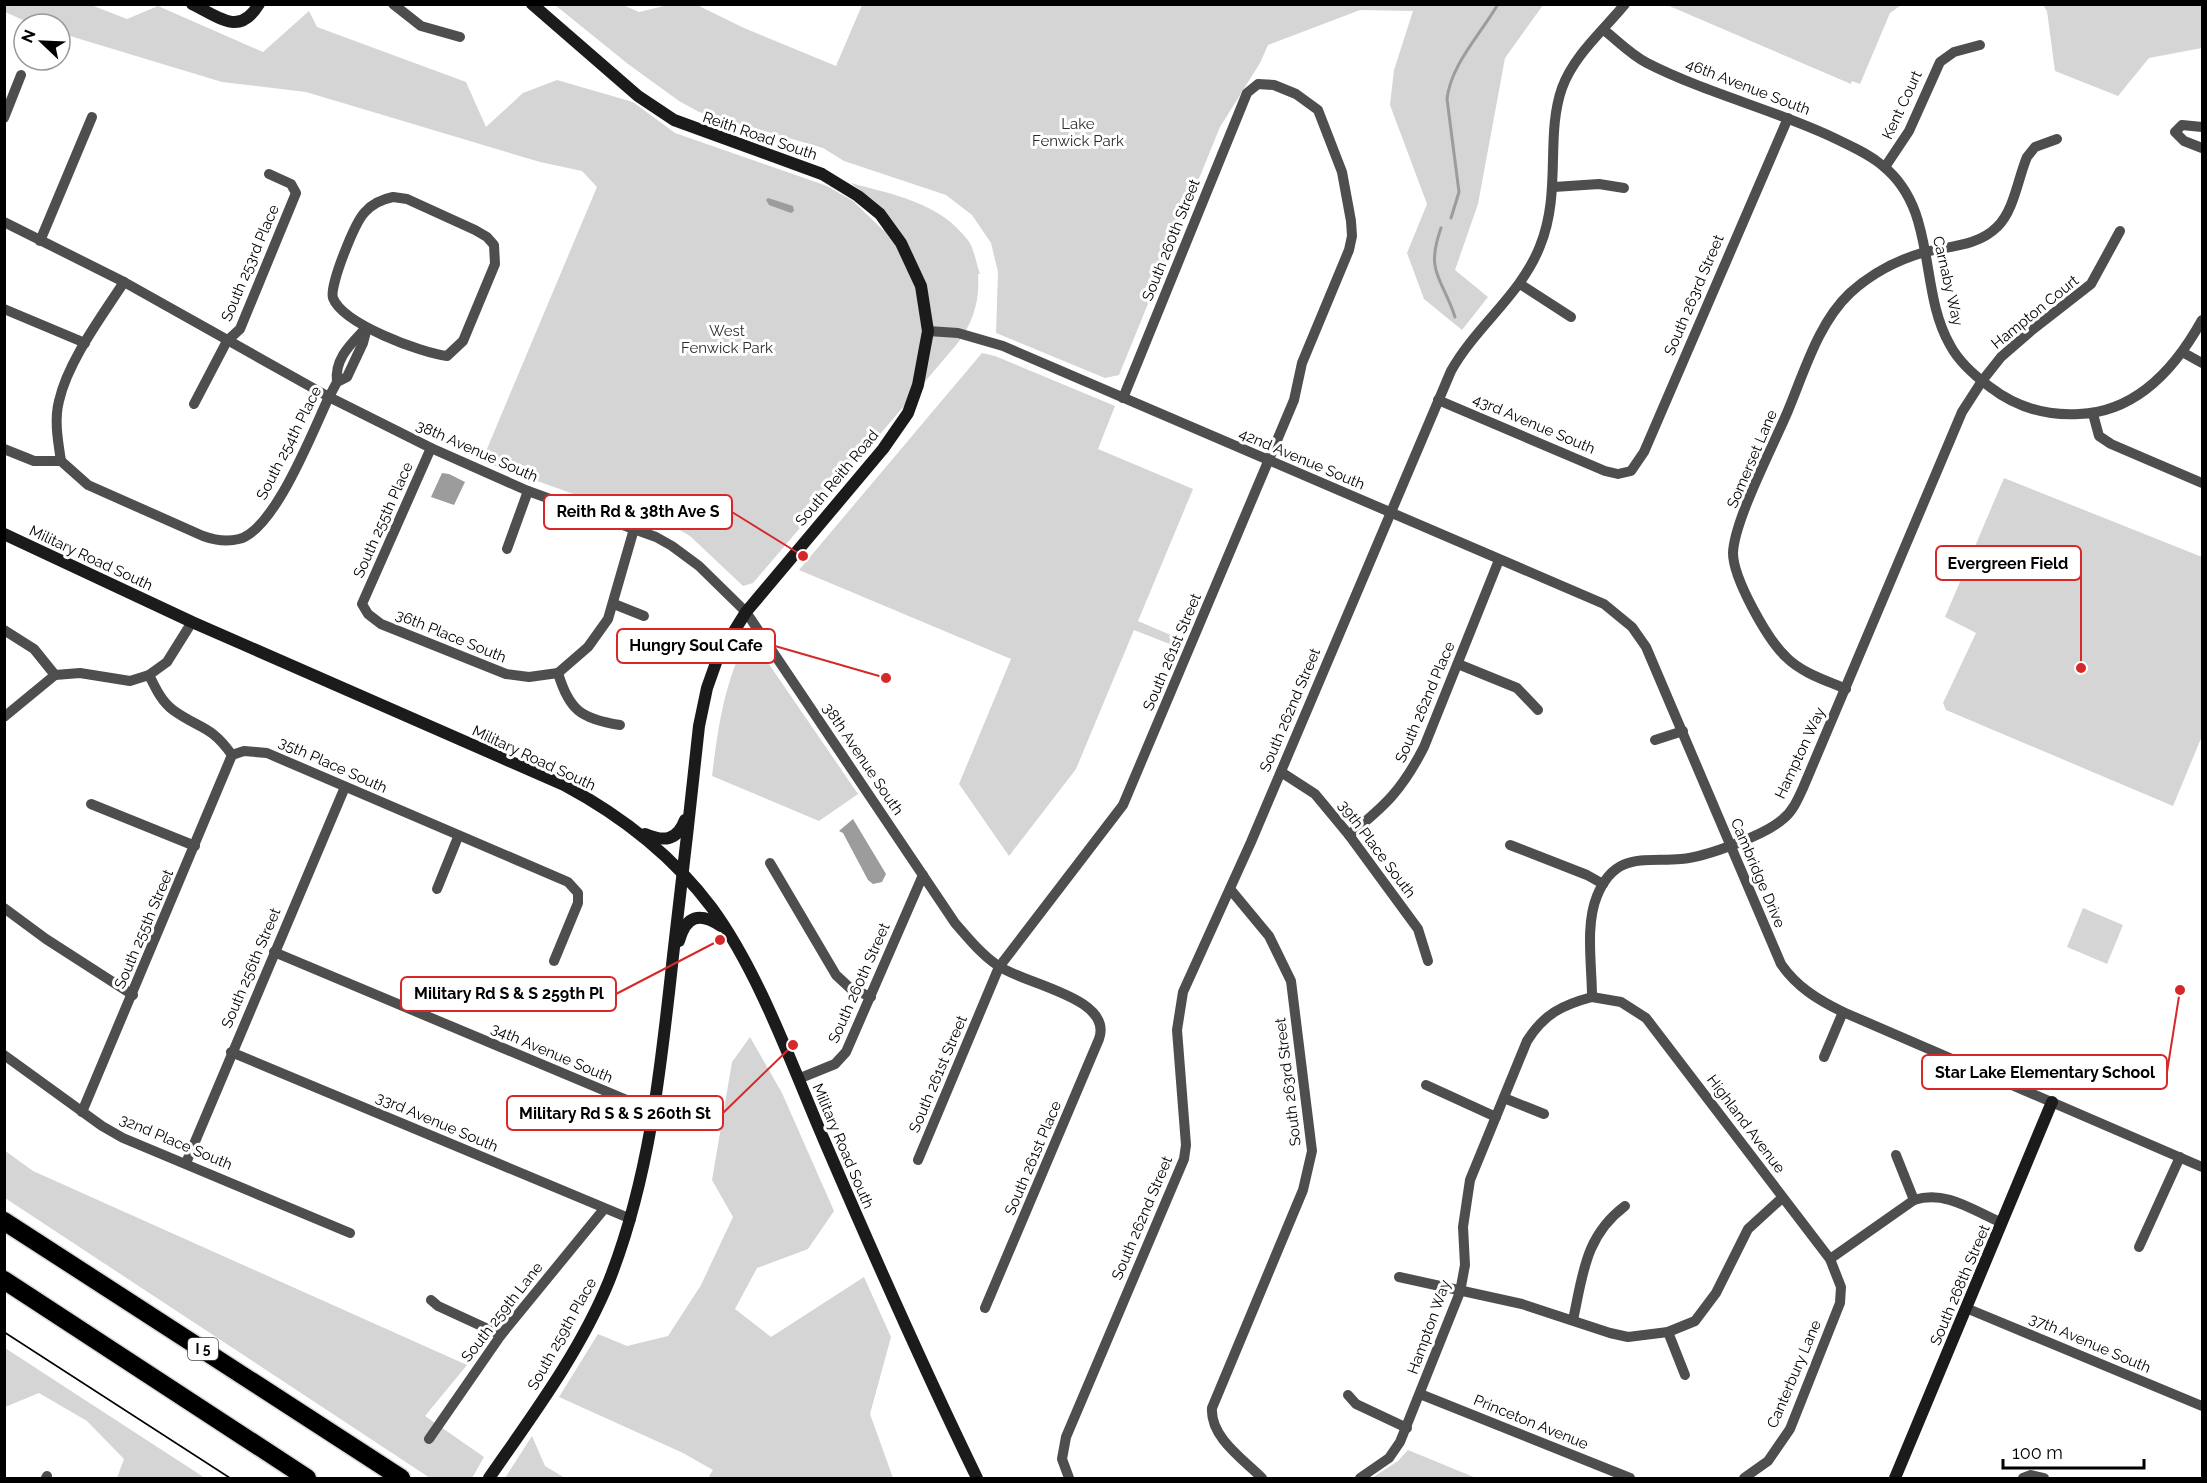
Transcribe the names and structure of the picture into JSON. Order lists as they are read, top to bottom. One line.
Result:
{"streets":{"highway":["I 5"],"main road":["Reith Road South","South Reith Road","Military Road South","South 268th Street","South 259th Place"],"street":["46th Avenue South","Kent Court","South 260th Street","South 253rd Place","Carnaby Way","South 263rd Street","Hampton Court","43rd Avenue South","South 254th Place","38th Avenue South","42nd Avenue South","Somerset Lane","South 255th Place","36th Place South","South 261st Street","South 262nd Place","South 262nd Street","Hampton Way","35th Place South","39th Place South","Cambridge Drive","South 255th Street","South 256th Street","34th Avenue South","33rd Avenue South","Highland Avenue","32nd Place South","South 261st Place","South 259th Lane","37th Avenue South","Canterbury Lane","Princeton Avenue"]},"crossings":[["46th Avenue South","Kent Court"],["46th Avenue South","Carnaby Way"],["46th Avenue South","South 263rd Street"],["46th Avenue South","South 262nd Street"],["Kent Court","Carnaby Way"],["Reith Road South","42nd Avenue South"],["Reith Road South","South Reith Road"],["South 260th Street","38th Avenue South"],["South 260th Street","42nd Avenue South"],["South 260th Street","Military Road South"],["South 260th Street","South 261st Street"],["South 253rd Place","38th Avenue South"],["Carnaby Way","Hampton Court"],["Carnaby Way","Somerset Lane"],["Carnaby Way","Hampton Way"],["South 263rd Street","43rd Avenue South"],["South 263rd Street","South 262nd Street"],["Hampton Court","Hampton Way"],["43rd Avenue South","South 262nd Street"],["South 254th Place","38th Avenue South"],["38th Avenue South","South Reith Road"],["38th Avenue South","South 255th Place"],["42nd Avenue South","South Reith Road"],["42nd Avenue South","South 261st Street"],["42nd Avenue South","South 262nd Place"],["42nd Avenue South","South 262nd Street"],["42nd Avenue South","Cambridge Drive"],["Somerset Lane","Hampton Way"],["South Reith Road","Military Road South"],["South Reith Road","South 259th Place"],["South 255th Place","36th Place South"],["Military Road South","South 259th Place"],["South 261st Street","South 261st Place"],["South 262nd Place","39th Place South"],["South 262nd Street","39th Place South"],["Hampton Way","Cambridge Drive"],["Hampton Way","Highland Avenue"],["Hampton Way","Princeton Avenue"],["35th Place South","South 255th Street"],["35th Place South","South 256th Street"],["Cambridge Drive","South 268th Street"],["South 255th Street","32nd Place South"],["South 256th Street","34th Avenue South"],["South 256th Street","33rd Avenue South"],["South 256th Street","32nd Place South"],["34th Avenue South","South 259th Place"],["33rd Avenue South","South 259th Lane"],["33rd Avenue South","South 259th Place"],["Highland Avenue","Canterbury Lane"],["South 268th Street","37th Avenue South"]],"parks":["Lake Fenwick Park","West Fenwick Park"],"places":["Reith Rd & 38th Ave S","Evergreen Field","Hungry Soul Cafe","Military Rd S & S 259th Pl","Star Lake Elementary School","Military Rd S & S 260th St"],"scale_bar":"100 m","north":"top left"}
